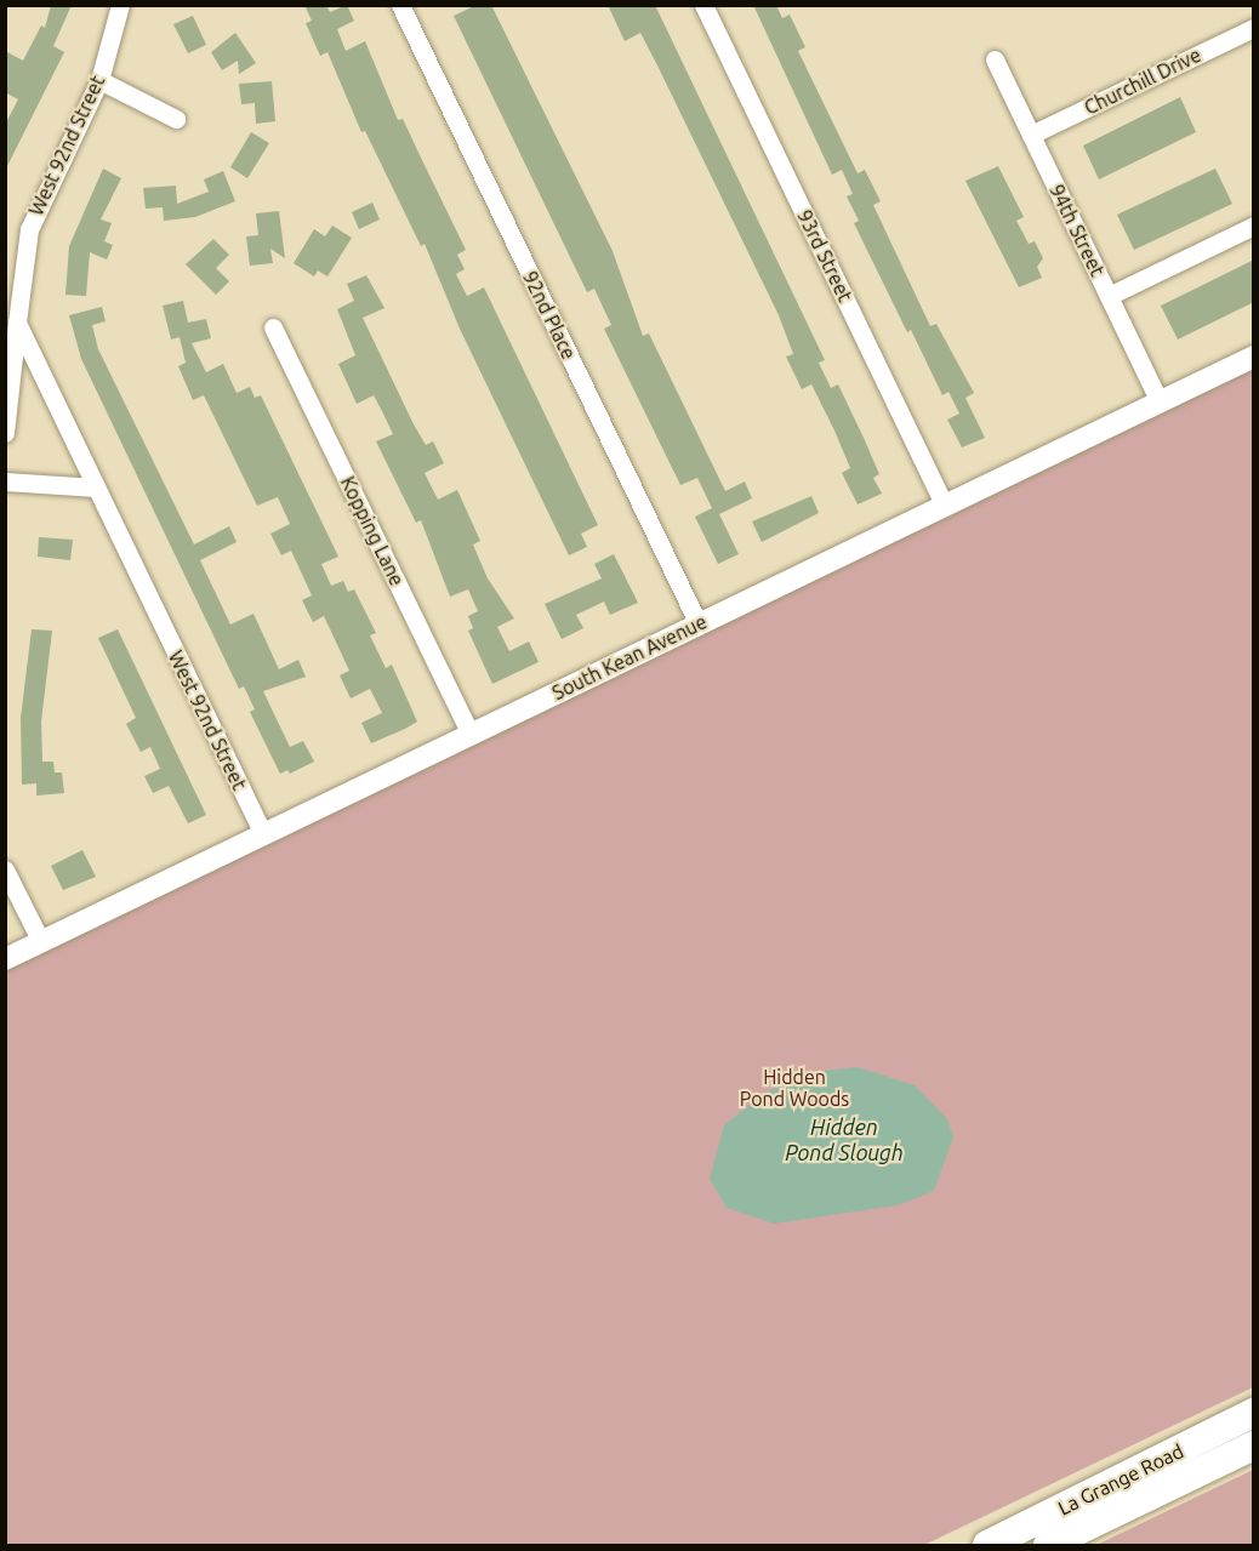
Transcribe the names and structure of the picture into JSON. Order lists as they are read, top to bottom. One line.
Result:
{"streets":{"highway":["La Grange Road"],"street":["Churchill Drive","West 92nd Street","94th Street","93rd Street","92nd Place","Kopping Lane","South Kean Avenue"]},"crossings":[["Churchill Drive","94th Street"],["West 92nd Street","South Kean Avenue"],["94th Street","South Kean Avenue"],["93rd Street","South Kean Avenue"],["92nd Place","South Kean Avenue"],["Kopping Lane","South Kean Avenue"]],"water":["Hidden Pond Slough"],"parks":["Hidden Pond Woods"]}
